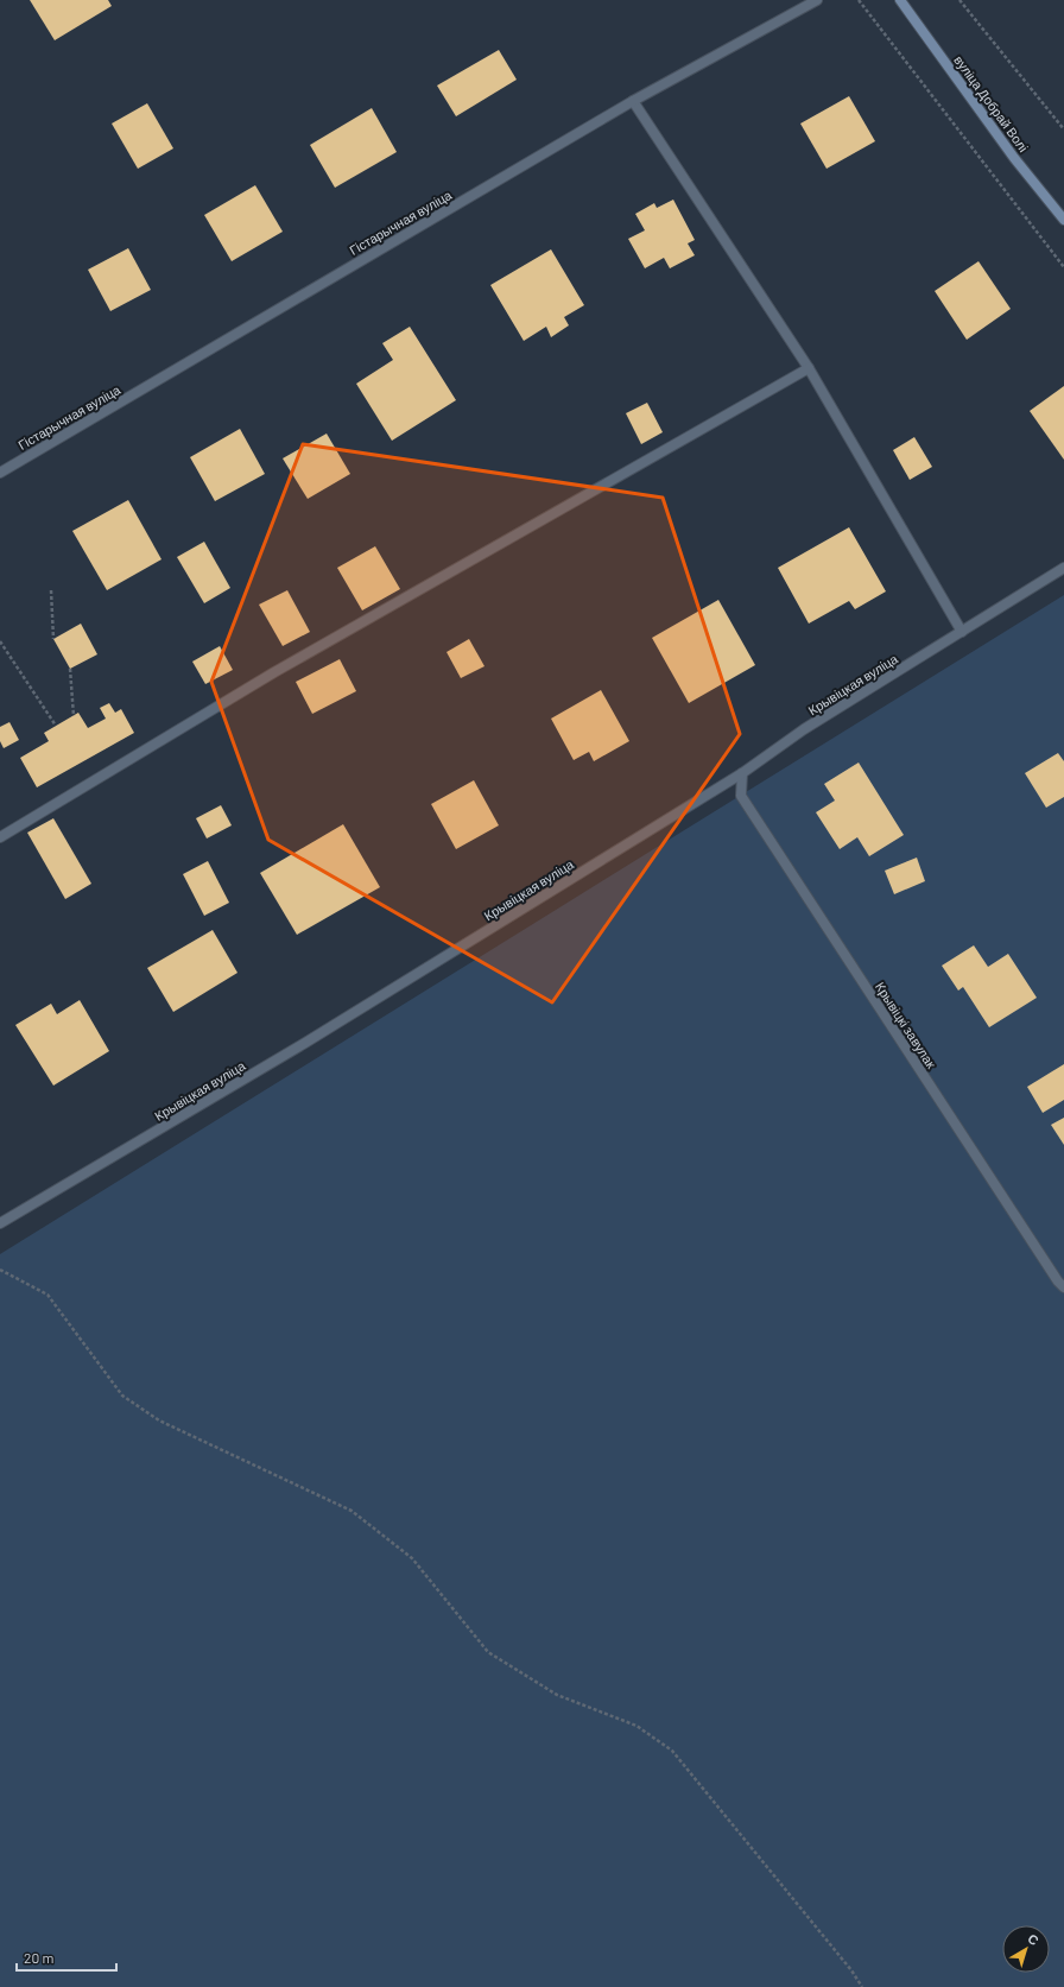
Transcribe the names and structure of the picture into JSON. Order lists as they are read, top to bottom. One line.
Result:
{"streets":{"street":["вуліца Добрай Волі","Гістарычная вуліца","Крывіцкая вуліца","Крывіцкі завулак"]},"crossings":[["Крывіцкая вуліца","Крывіцкі завулак"]],"scale_bar":"20 m","north":"top right"}
